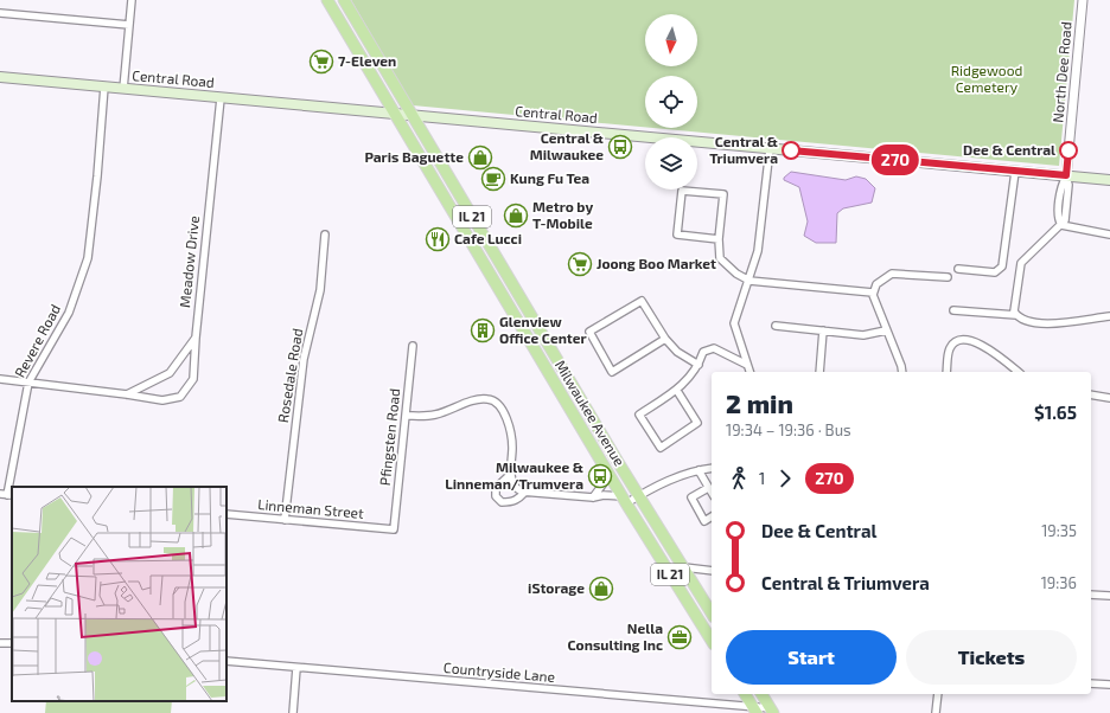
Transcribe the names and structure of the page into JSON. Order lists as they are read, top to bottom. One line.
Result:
{"streets":{"main road":["Central Road","IL 21","Milwaukee Avenue"],"street":["North Dee Road","Meadow Drive","Revere Road","Rosedale Road","Pfingsten Road","Linneman Street","Countryside Lane"]},"crossings":[["North Dee Road","Central Road"],["Central Road","Meadow Drive"],["Central Road","Revere Road"],["Central Road","Milwaukee Avenue"],["Meadow Drive","Revere Road"],["Rosedale Road","Linneman Street"],["Pfingsten Road","Linneman Street"]],"parks":["Ridgewood Cemetery"],"places":{"supermarket":["7-Eleven","Joong Boo Market"],"bus stop":["Central & Milwaukee","Milwaukee & Linneman/Trumvera"],"other":["Central & Triumvera","Dee & Central"],"shop":["Paris Baguette","Metro by T-Mobile","iStorage"],"cafe":["Kung Fu Tea"],"restaurant":["Cafe Lucci"],"building":["Glenview Office Center"],"office":["Nella Consulting Inc"]},"lines":["bus line 270"],"north":"bottom","page":{"on_map":"270","heading":["2 min","19:34 – 19:36 · Bus","$1.65"],"legs":["1","270"],"list":[{"name":"Dee & Central","value":"19:35"},{"name":"Central & Triumvera","value":"19:36"}],"buttons":["Start","Tickets"]}}
